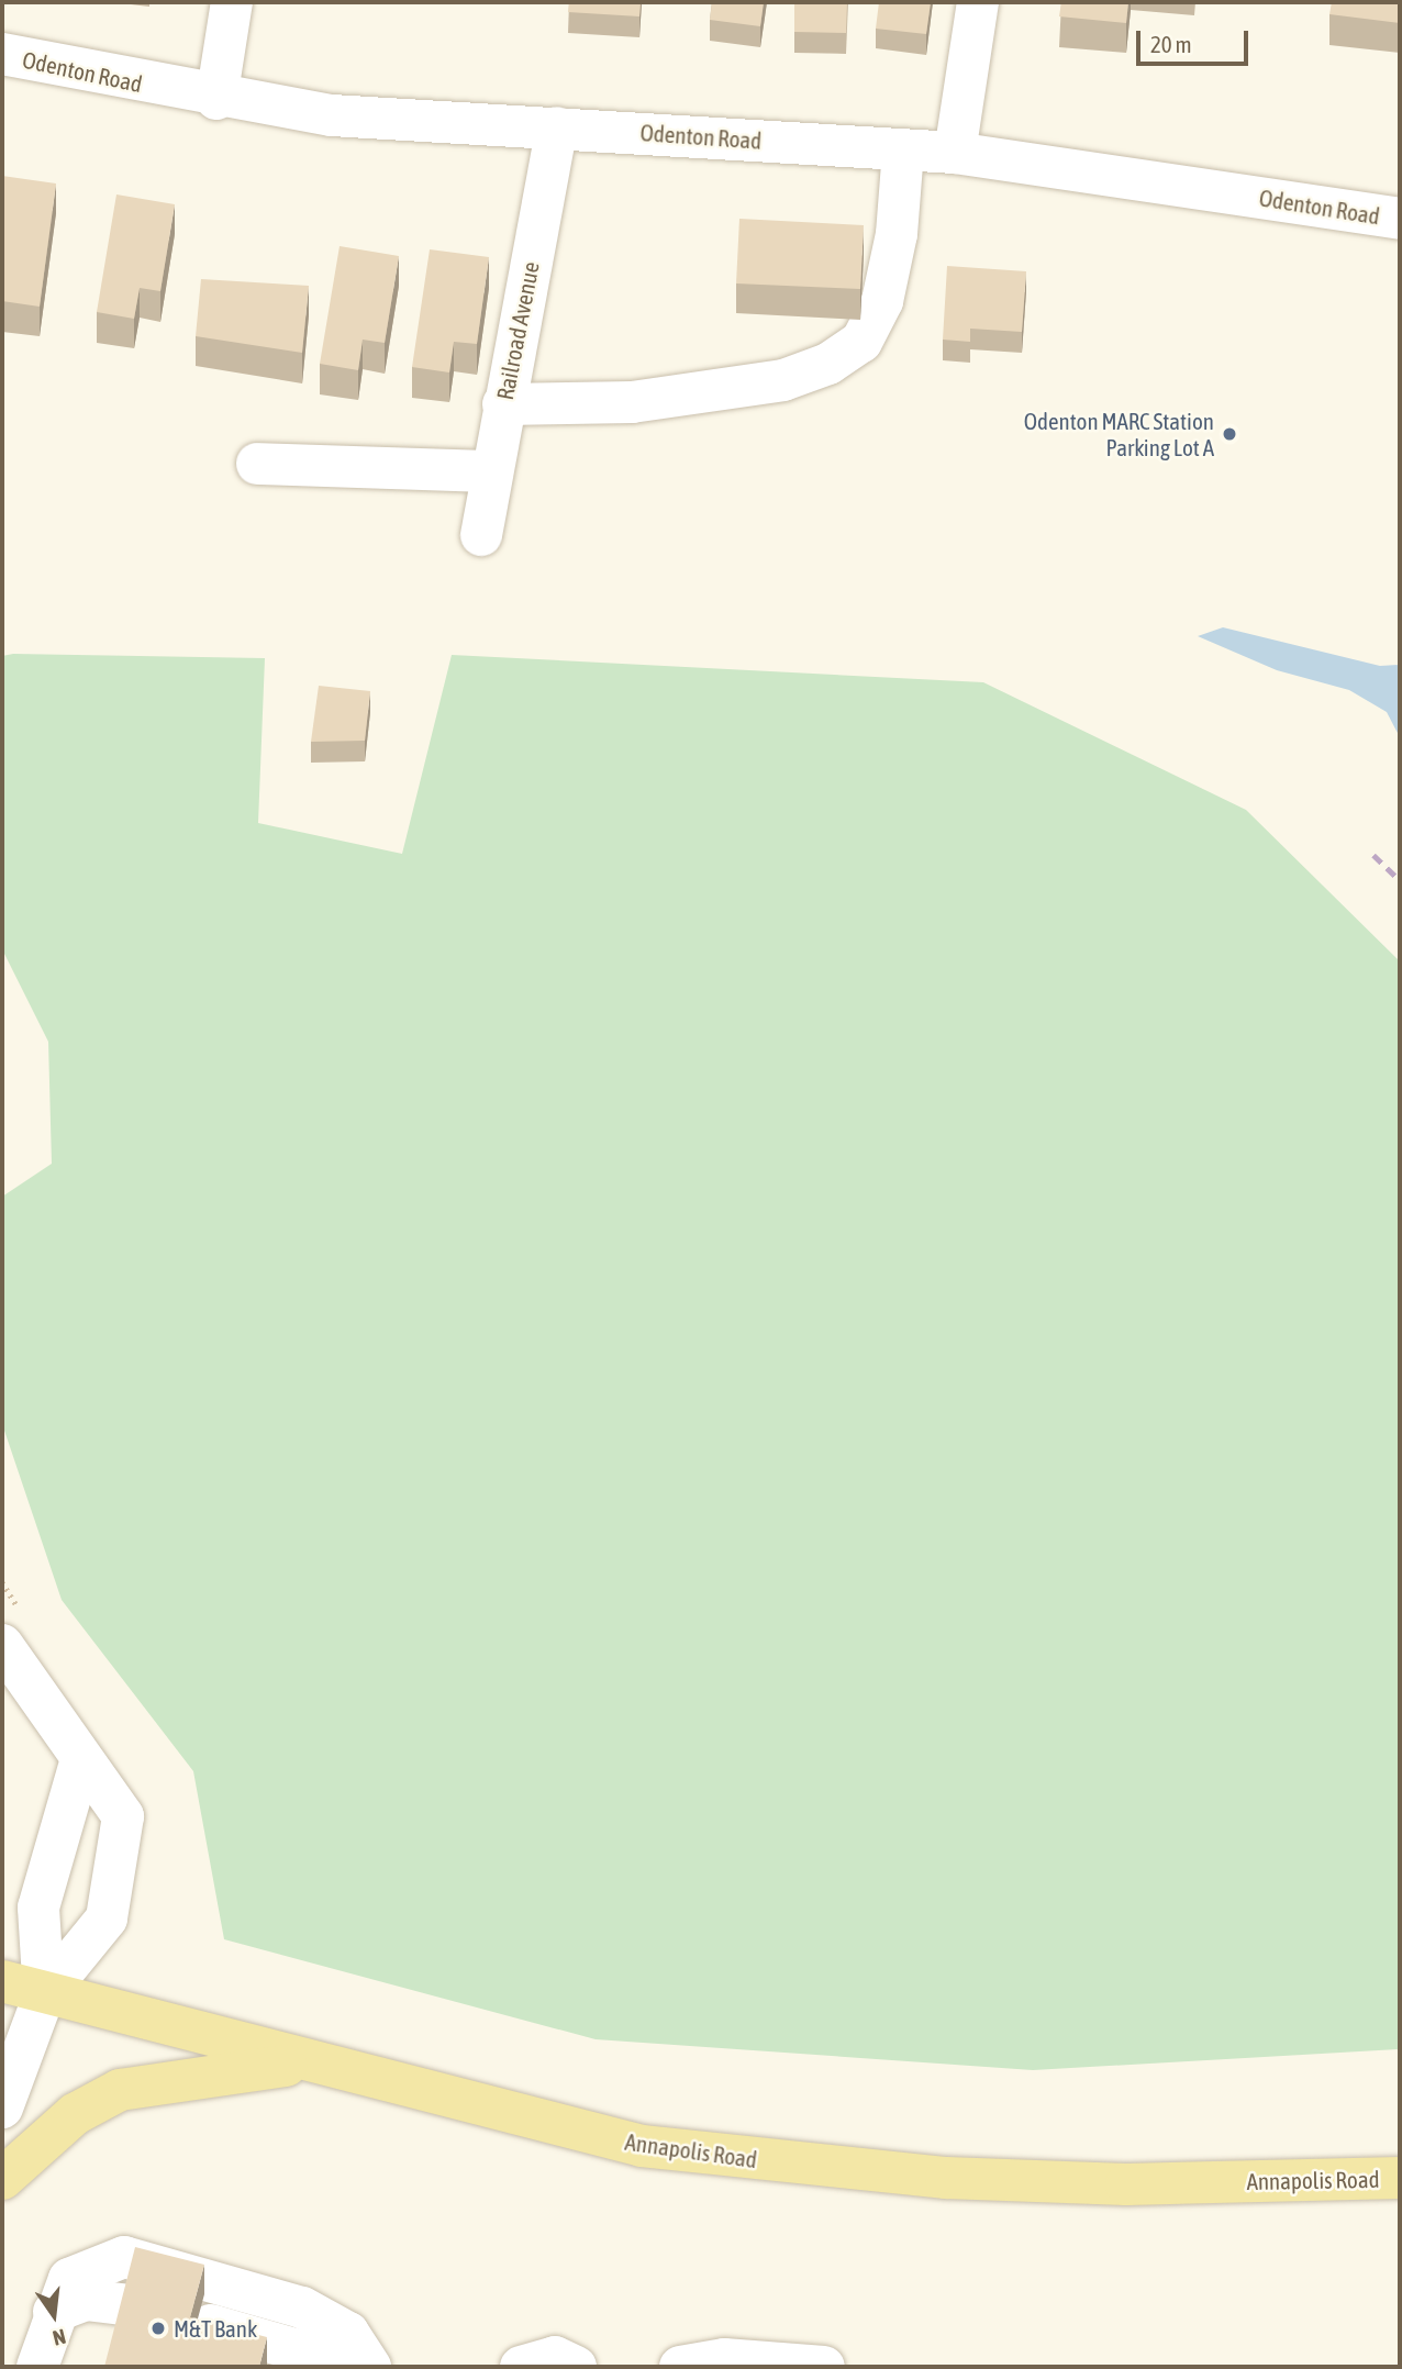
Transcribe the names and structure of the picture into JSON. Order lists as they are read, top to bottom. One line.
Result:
{"streets":{"main road":["Annapolis Road"],"street":["Odenton Road","Railroad Avenue"]},"crossings":[["Odenton Road","Railroad Avenue"]],"places":["Odenton MARC Station Parking Lot A","M&T Bank"],"scale_bar":"20 m","north":"bottom"}
